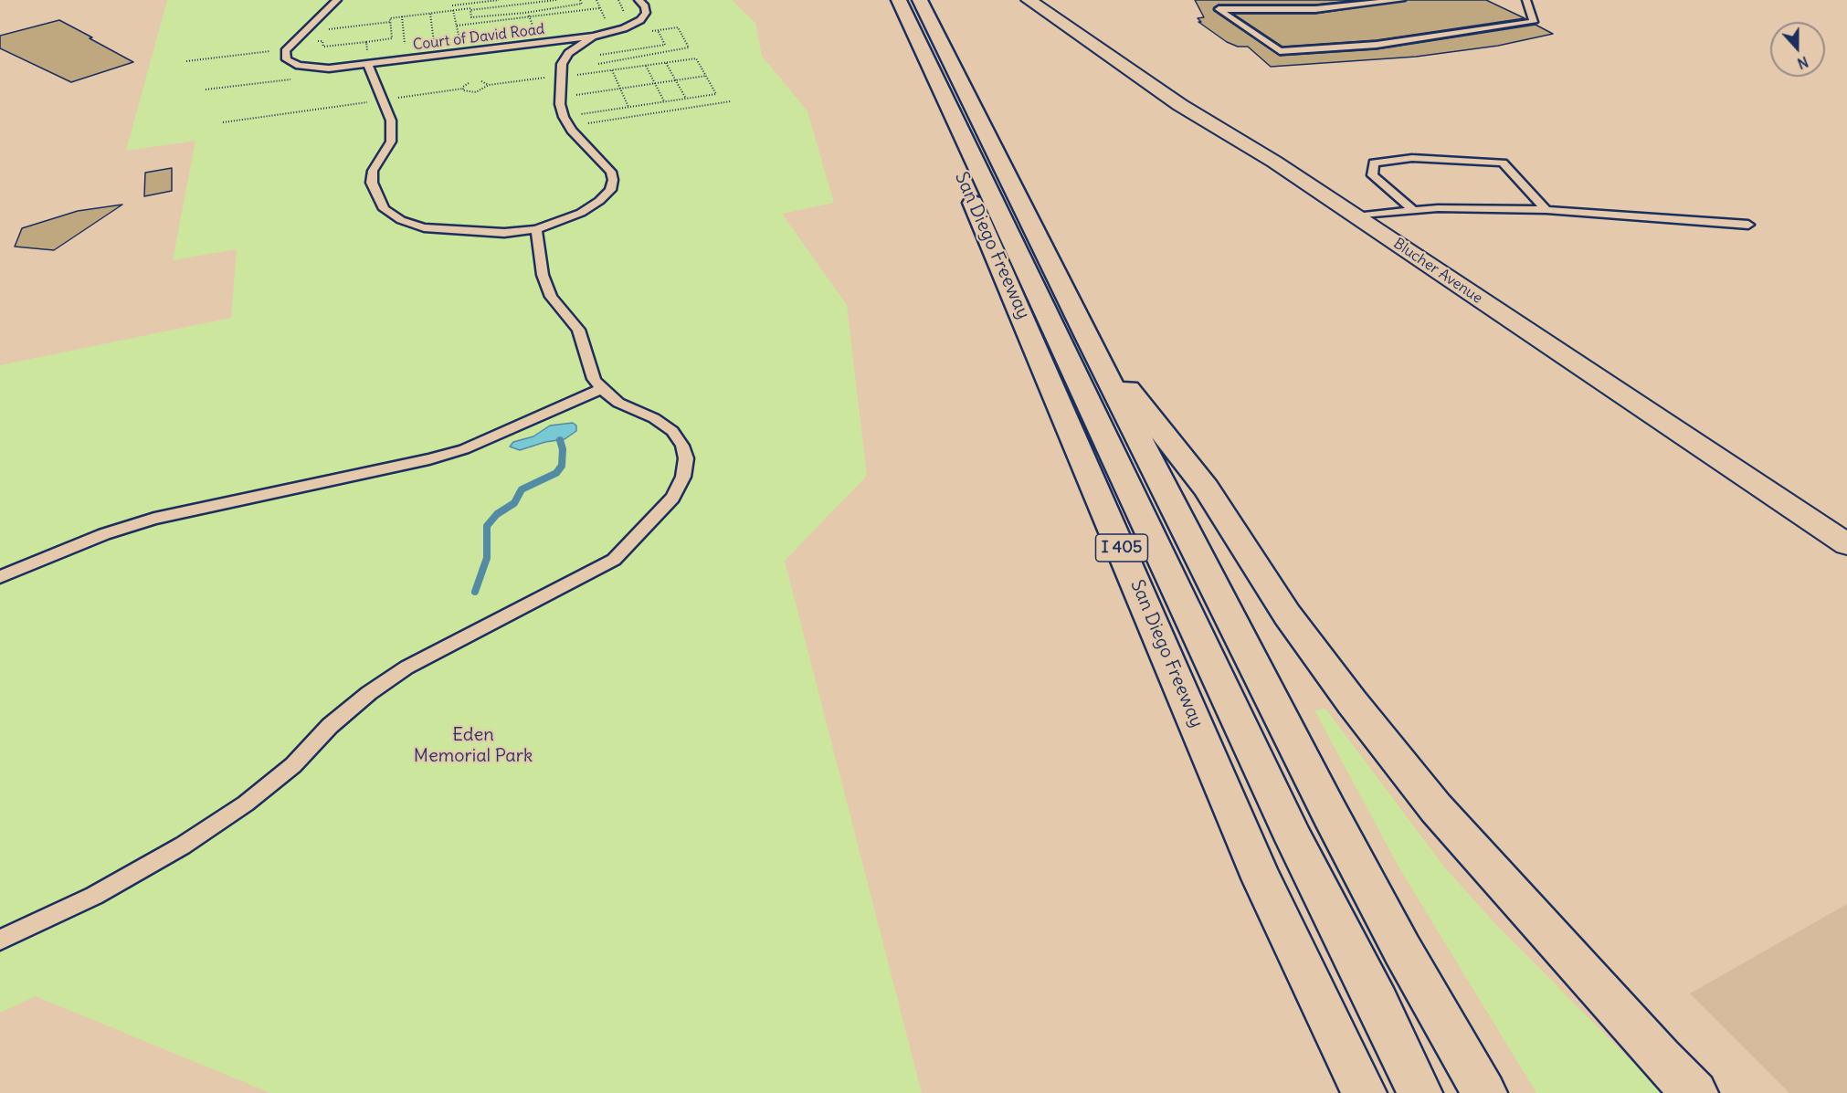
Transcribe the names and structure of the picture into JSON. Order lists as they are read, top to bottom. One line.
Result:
{"streets":{"highway":["San Diego Freeway","I 405"],"street":["Blucher Avenue"],"lane":["Court of David Road"]},"parks":["Eden Memorial Park"],"north":"bottom"}
